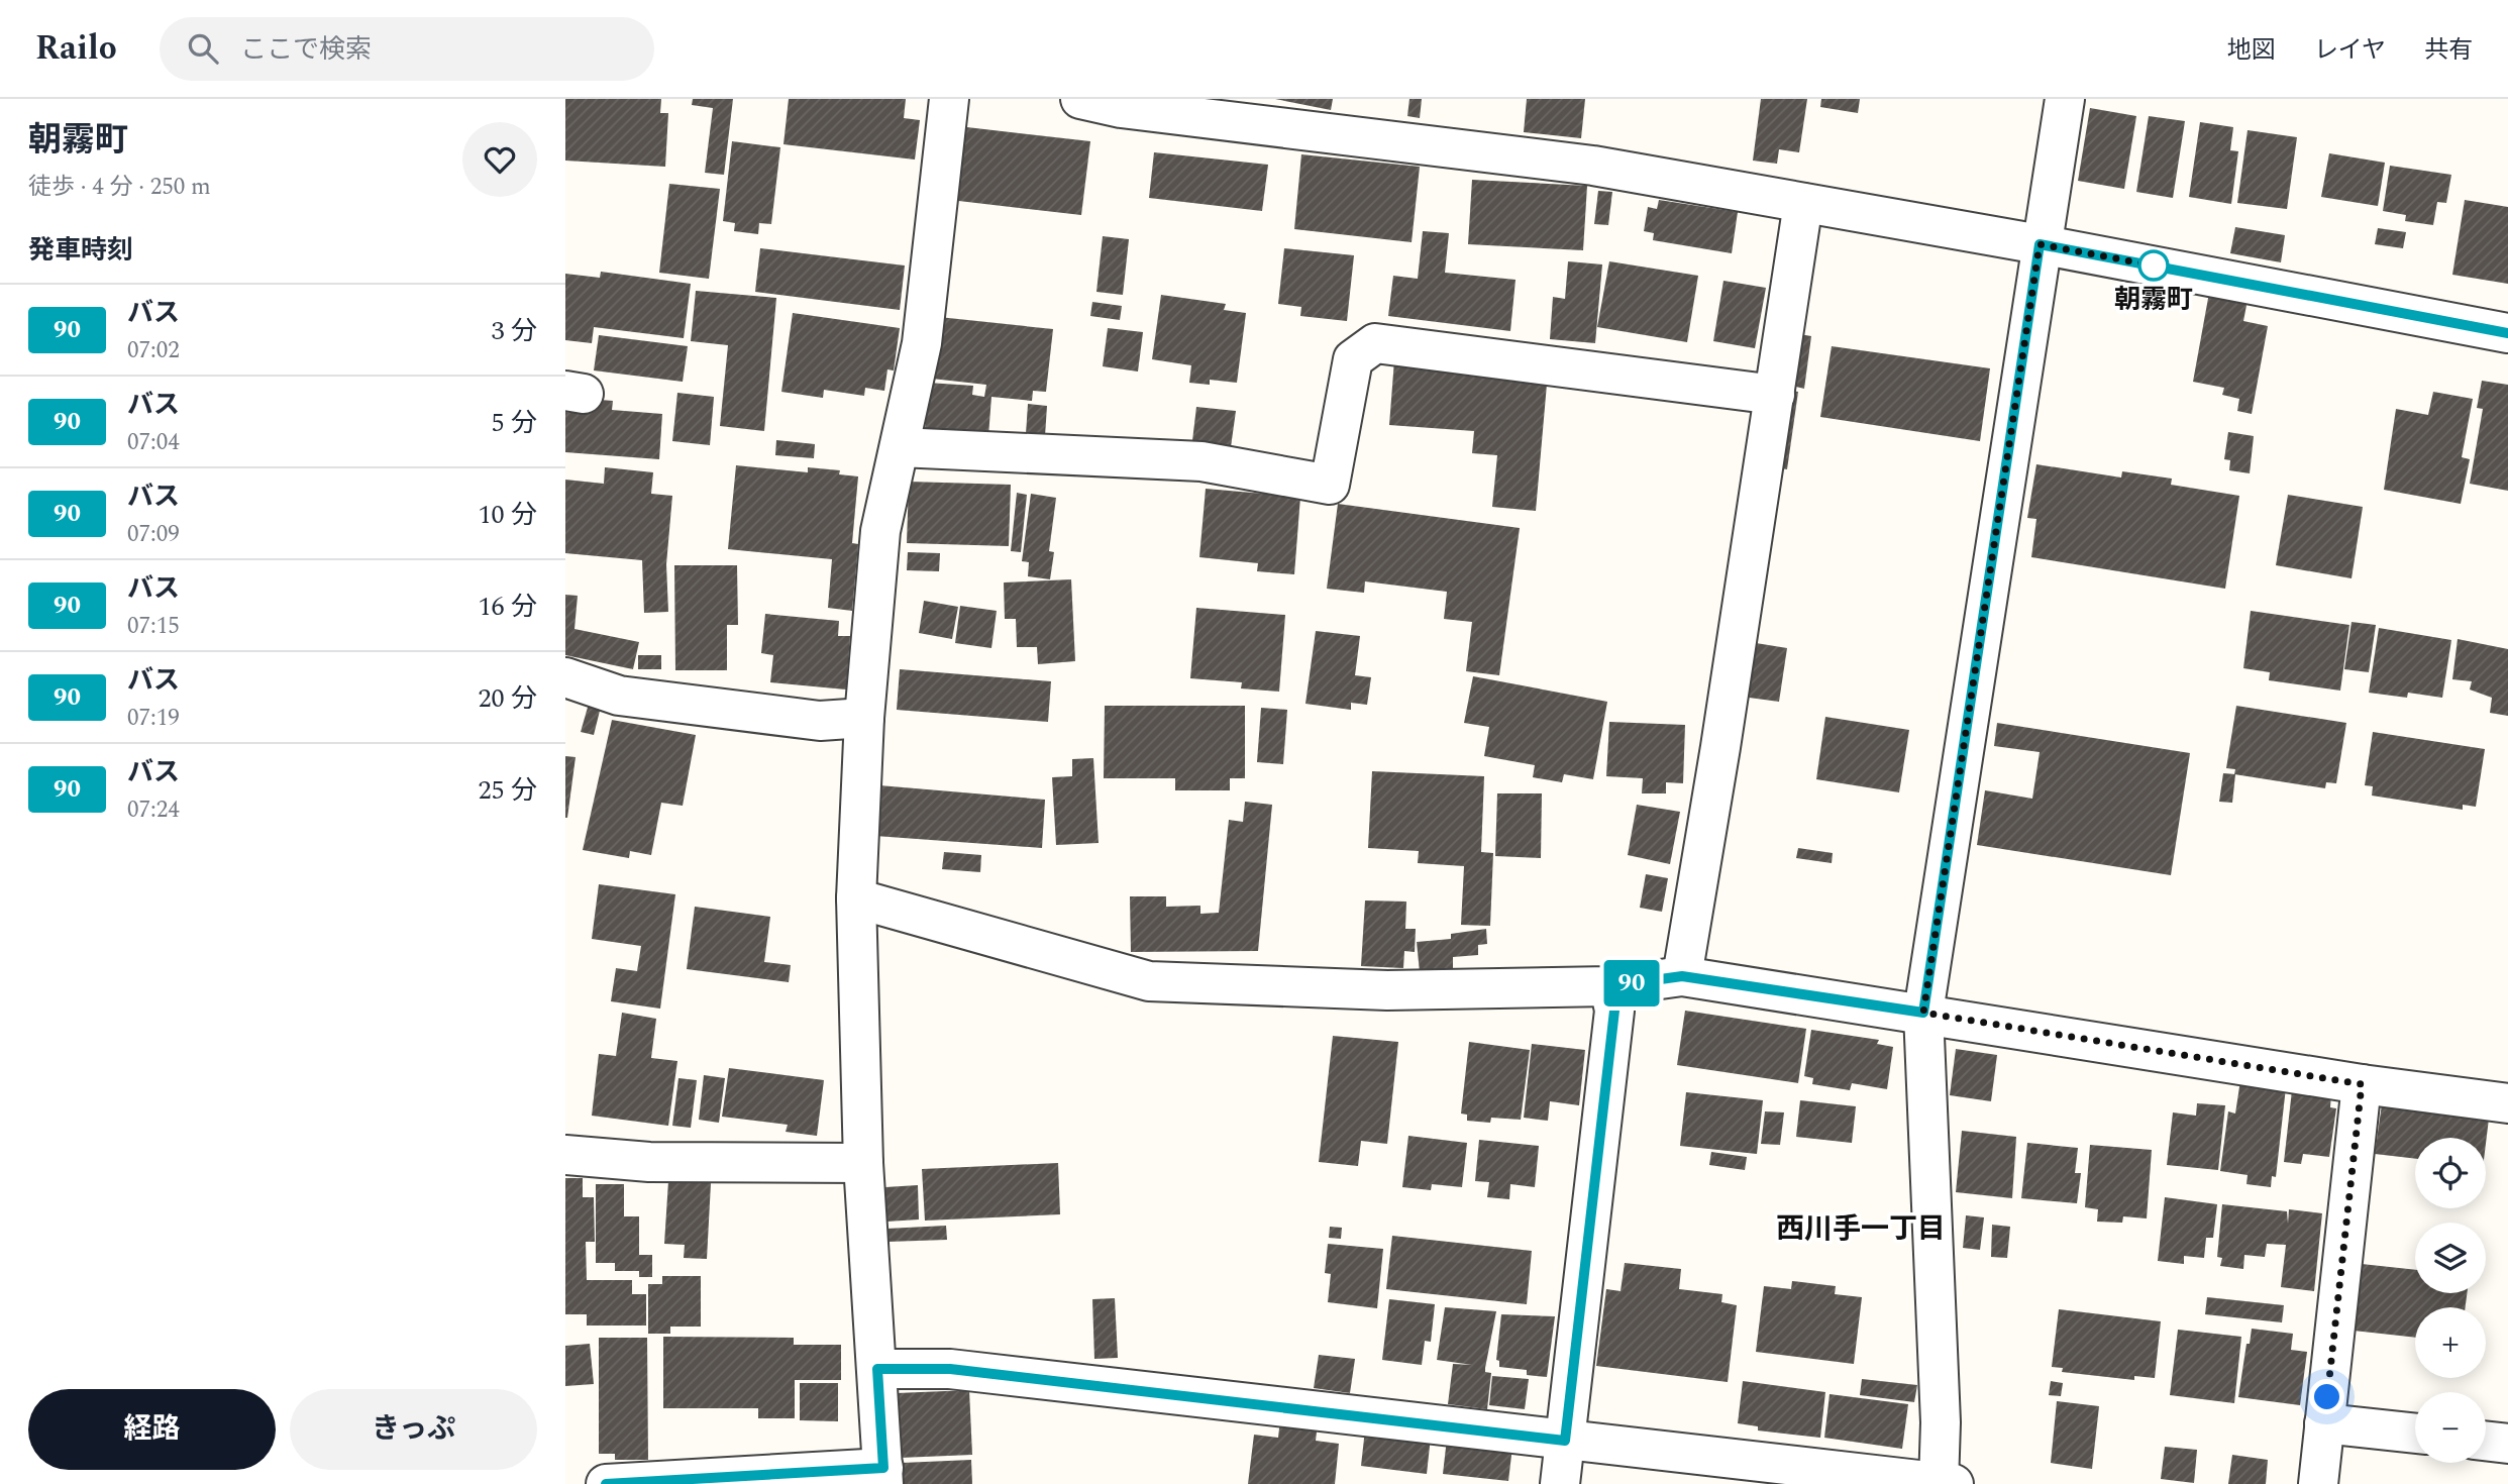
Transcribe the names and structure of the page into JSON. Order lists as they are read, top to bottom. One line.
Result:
{"districts":["西川手一丁目"],"places":["朝霧町"],"lines":["bus line 90"],"page":{"header":"Railo","search":"ここで検索","nav":["地図","レイヤ","共有"],"heading":[["朝霧町","徒歩 · 4 分 · 250 m"],"発車時刻"],"on_map":"90","list":[{"mark":"90","name":"バス","note":"07:02","value":"3 分"},{"mark":"90","name":"バス","note":"07:04","value":"5 分"},{"mark":"90","name":"バス","note":"07:09","value":"10 分"},{"mark":"90","name":"バス","note":"07:15","value":"16 分"},{"mark":"90","name":"バス","note":"07:19","value":"20 分"},{"mark":"90","name":"バス","note":"07:24","value":"25 分"}],"map_buttons":["+","−"],"buttons":["経路","きっぷ"]}}
